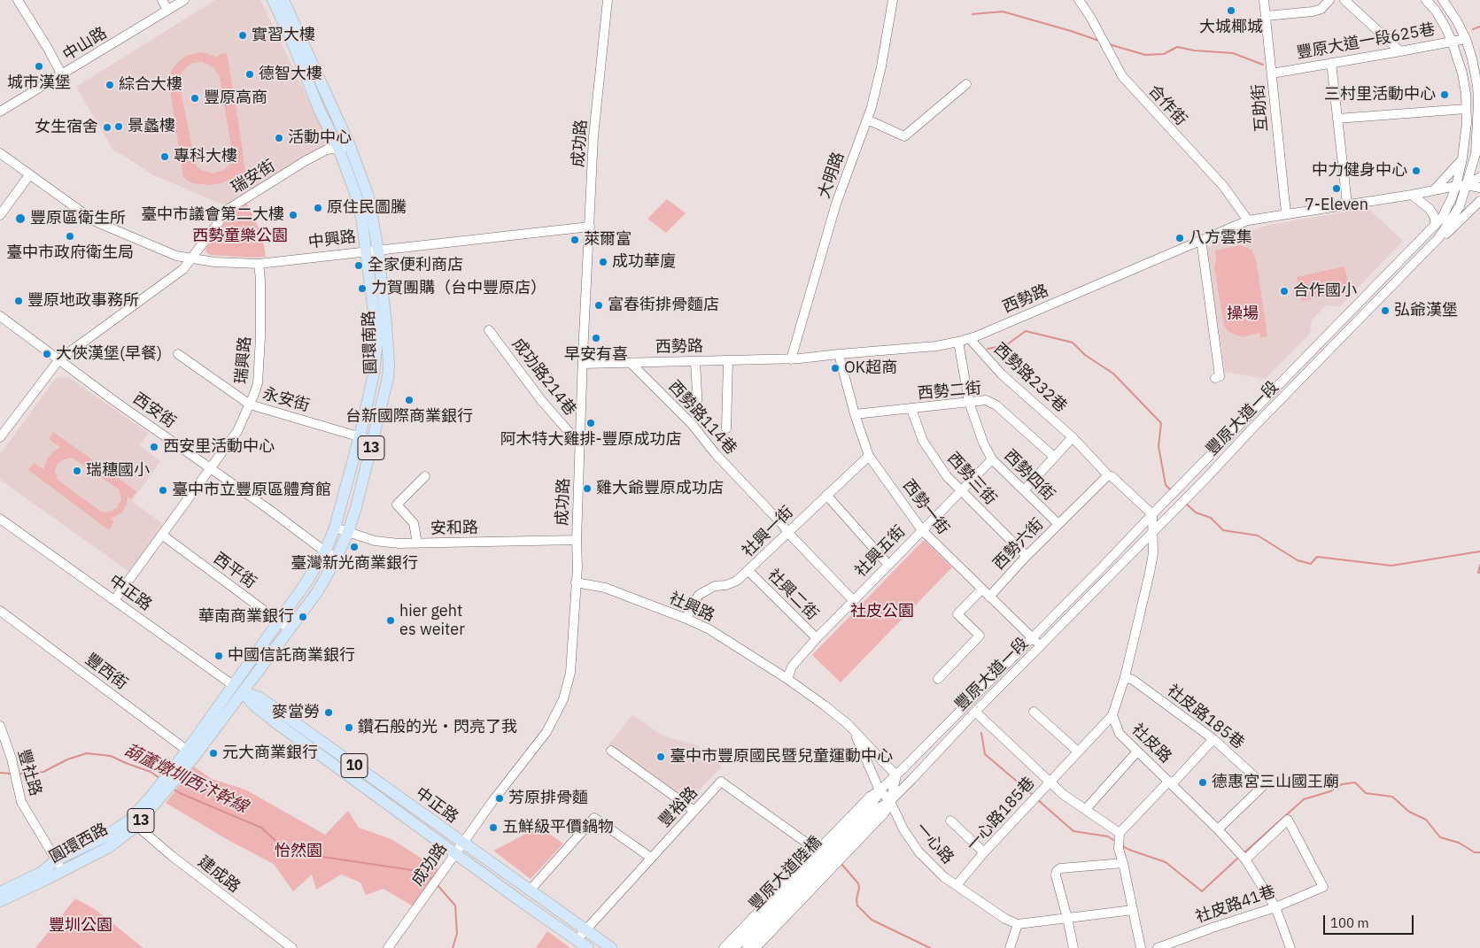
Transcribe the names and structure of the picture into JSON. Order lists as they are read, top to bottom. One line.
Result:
{"streets":{"main road":["圓環南路","13","中正路","10","圓環西路"],"street":["豐原大道一段625巷","中山路","合作街","互助街","成功路","大明路","瑞安街","中興路","西勢路","瑞興路","成功路214巷","西勢路232巷","西勢二街","永安街","西安街","西勢路114巷","豐原大道一段","西勢四街","西勢三街","西勢一街","安和路","社興一街","西勢六街","社興五街","西平街","社興二街","社興路","豐西街","社皮路185巷","社皮路","豐社路","豐裕路","一心路185巷","一心路","豐原大道陸橋","建成路","社皮路41巷"]},"crossings":[["豐原大道一段625巷","互助街"],["豐原大道一段625巷","豐原大道一段"],["合作街","西勢路"],["互助街","西勢路"],["成功路","中興路"],["成功路","西勢路"],["成功路","成功路214巷"],["成功路","安和路"],["成功路","中正路"],["成功路","社興路"],["大明路","西勢路"],["瑞安街","中興路"],["瑞安街","圓環南路"],["瑞安街","西安街"],["中興路","圓環南路"],["中興路","瑞興路"],["西勢路","西勢路232巷"],["西勢路","西勢路114巷"],["西勢路","豐原大道一段"],["西勢路","西勢四街"],["西勢路","西勢一街"],["圓環南路","永安街"],["圓環南路","西安街"],["圓環南路","安和路"],["圓環南路","西平街"],["圓環南路","中正路"],["圓環南路","圓環西路"],["瑞興路","永安街"],["瑞興路","西安街"],["瑞興路","西平街"],["瑞興路","中正路"],["西勢路232巷","豐原大道一段"],["西勢路232巷","西勢六街"],["西勢二街","西勢四街"],["西勢二街","西勢三街"],["西勢二街","西勢一街"],["西勢路114巷","社興一街"],["西勢路114巷","社興五街"],["豐原大道一段","西勢一街"],["豐原大道一段","豐裕路"],["豐原大道一段","一心路"],["豐原大道一段","豐原大道陸橋"],["西勢四街","西勢六街"],["西勢四街","社興五街"],["西勢三街","西勢六街"],["西勢三街","社興五街"],["西勢一街","社興一街"],["西勢一街","西勢六街"],["西勢一街","社興五街"],["社興一街","社興二街"],["社興一街","社興路"],["社興五街","社興二街"],["社興五街","社興路"],["中正路","豐裕路"],["中正路","圓環西路"],["豐西街","圓環西路"],["社皮路","一心路185巷"],["豐社路","圓環西路"],["一心路185巷","一心路"],["圓環西路","建成路"]],"water":["葫蘆燉圳西汴幹線"],"parks":["西勢童樂公園","操場","社皮公園","怡然園","豐圳公園"],"places":["大城椰城","實習大樓","城市漢堡","德智大樓","綜合大樓","三村里活動中心","豐原高商","景蠡樓","女生宿舍","活動中心","專科大樓","中力健身中心","7-Eleven","原住民圖騰","臺中市議會第二大樓","豐原區衛生所","臺中市政府衛生局","八方雲集","萊爾富","成功華廈","全家便利商店","力賀團購（台中豐原店）","合作國小","豐原地政事務所","富春街排骨麵店","弘爺漢堡","早安有喜","大俠漢堡(早餐)","OK超商","台新國際商業銀行","阿木特大雞排-豐原成功店","西安里活動中心","瑞穗國小","雞大爺豐原成功店","臺中市立豐原區體育館","臺灣新光商業銀行","華南商業銀行","hier geht es weiter","中國信託商業銀行","麥當勞","鑽石般的光‧閃亮了我","元大商業銀行","臺中市豐原國民暨兒童運動中心","德惠宮三山國王廟","芳原排骨麵","五鮮級平價鍋物"],"scale_bar":"100 m"}
